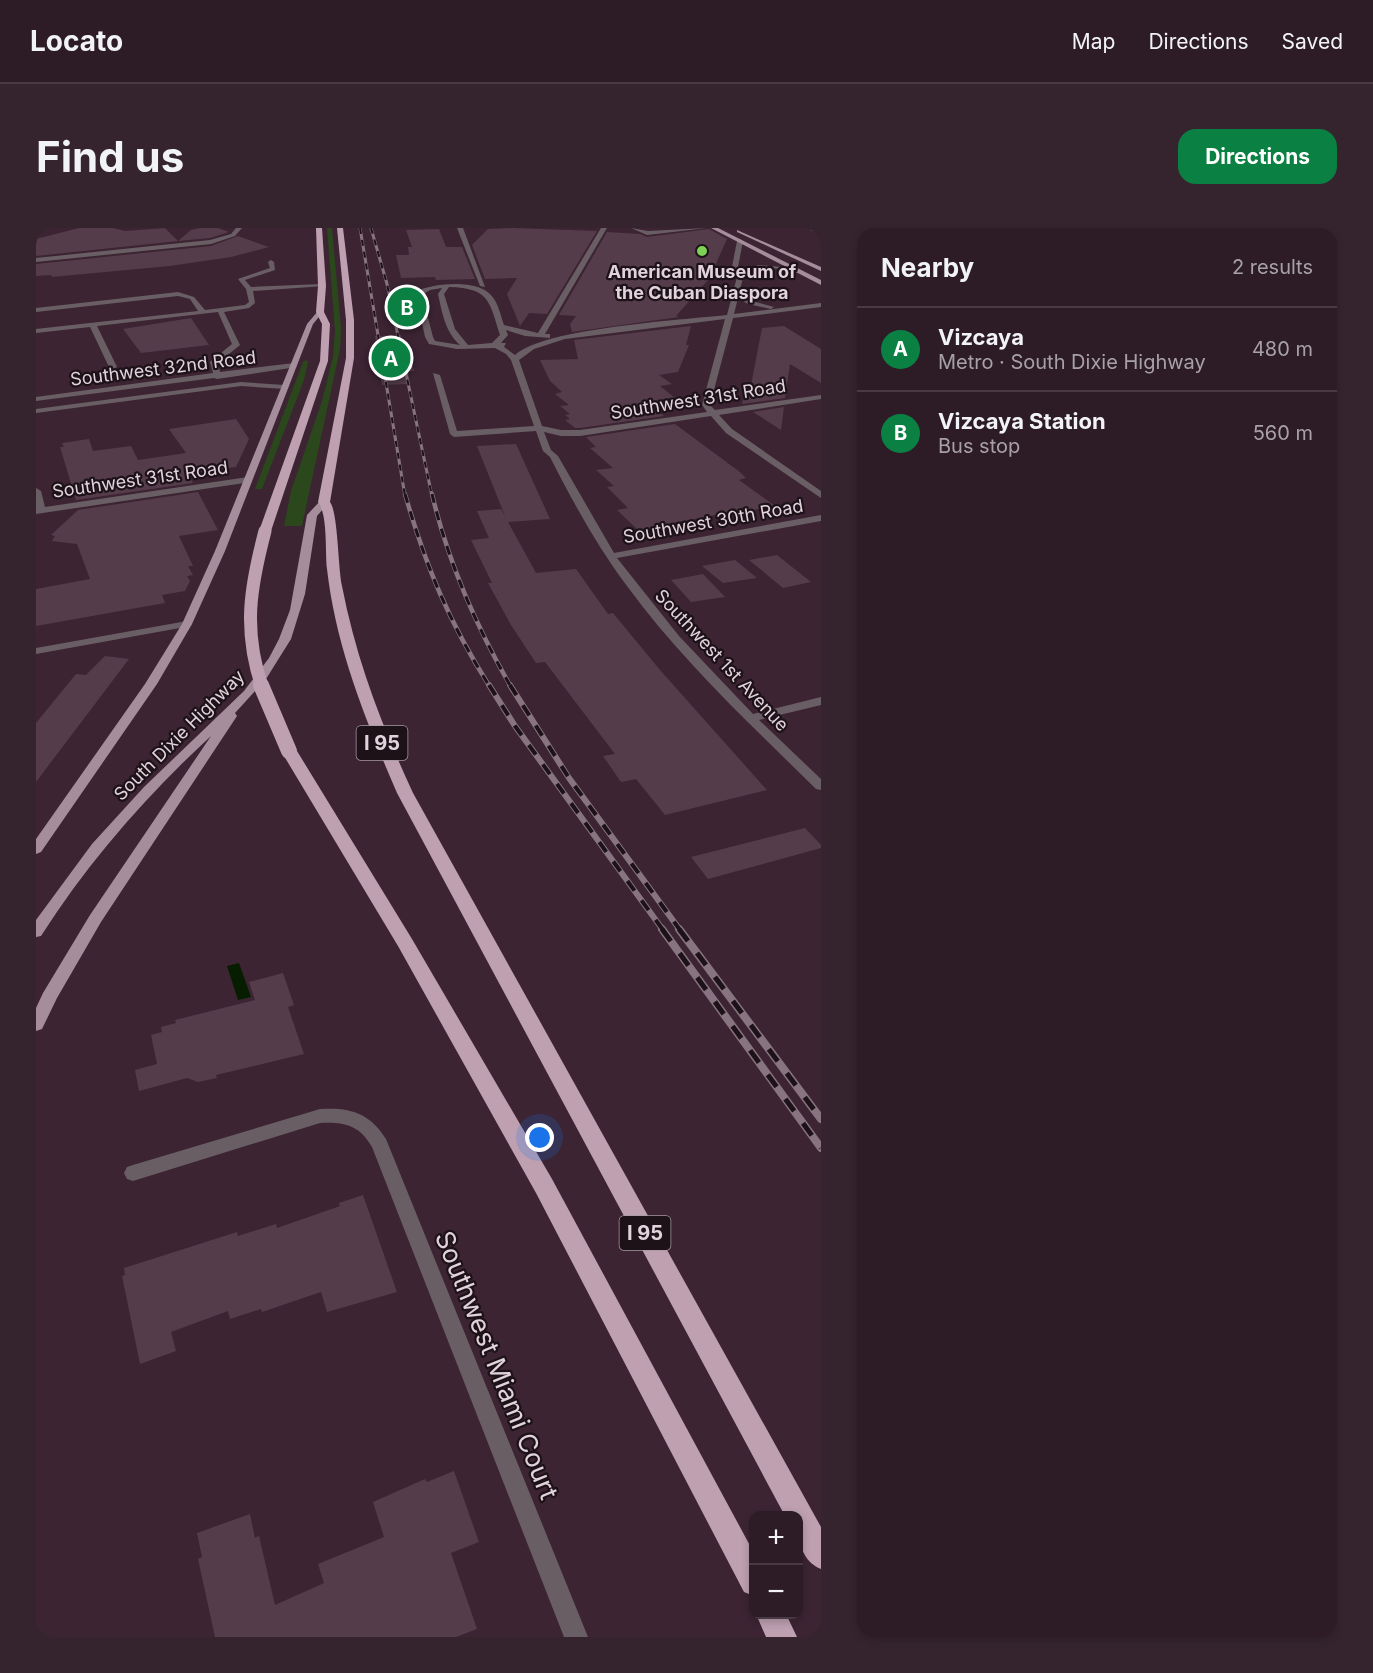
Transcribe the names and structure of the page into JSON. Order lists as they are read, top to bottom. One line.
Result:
{"streets":{"highway":["South Dixie Highway","I 95"],"street":["Southwest 32nd Road","Southwest 31st Road","Southwest 30th Road","Southwest 1st Avenue","Southwest Miami Court"]},"crossings":[["Southwest 32nd Road","South Dixie Highway"],["Southwest 31st Road","South Dixie Highway"],["Southwest 30th Road","Southwest 1st Avenue"],["South Dixie Highway","I 95"]],"places":["American Museum of the Cuban Diaspora"],"page":{"header":"Locato","nav":["Map","Directions","Saved"],"buttons":"Directions","title":"Find us","heading":["Nearby","2 results"],"pins":["B","A"],"list":[{"mark":"A","name":"Vizcaya","note":"Metro · South Dixie Highway","value":"480 m"},{"mark":"B","name":"Vizcaya Station","note":"Bus stop","value":"560 m"}],"map_buttons":["+","−"]}}
